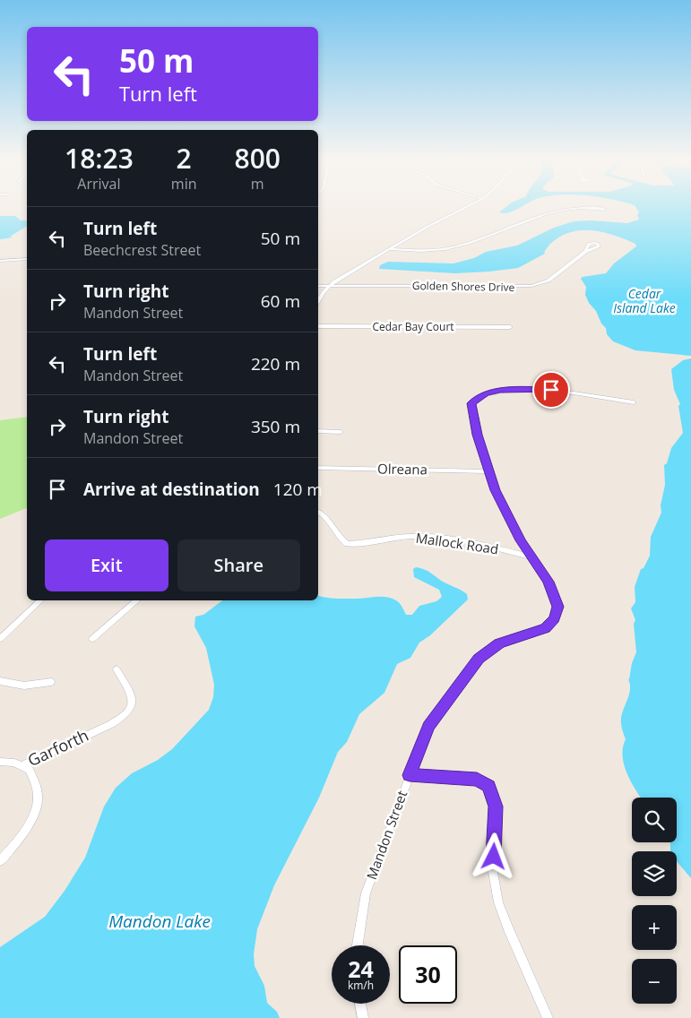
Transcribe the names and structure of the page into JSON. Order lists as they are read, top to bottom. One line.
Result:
{"streets":{"street":["Golden Shores Drive","Cedar Bay Court","Olreana","Mallock Road","Garforth","Mandon Street"]},"crossings":[["Olreana","Mandon Street"],["Mallock Road","Mandon Street"]],"water":["Cedar Island Lake","Mandon Lake"],"page":{"turn":["50 m","Turn left"],"eta":["18:23","Arrival","2","min","800","m"],"list":[{"name":"Turn left","note":"Beechcrest Street","value":"50 m"},{"name":"Turn right","note":"Mandon Street","value":"60 m"},{"name":"Turn left","note":"Mandon Street","value":"220 m"},{"name":"Turn right","note":"Mandon Street","value":"350 m"},{"name":"Arrive at destination","value":"120 m"}],"buttons":["Exit","Share"],"map_buttons":["+","−"],"speed":"24 km/h","limit":"30"}}
